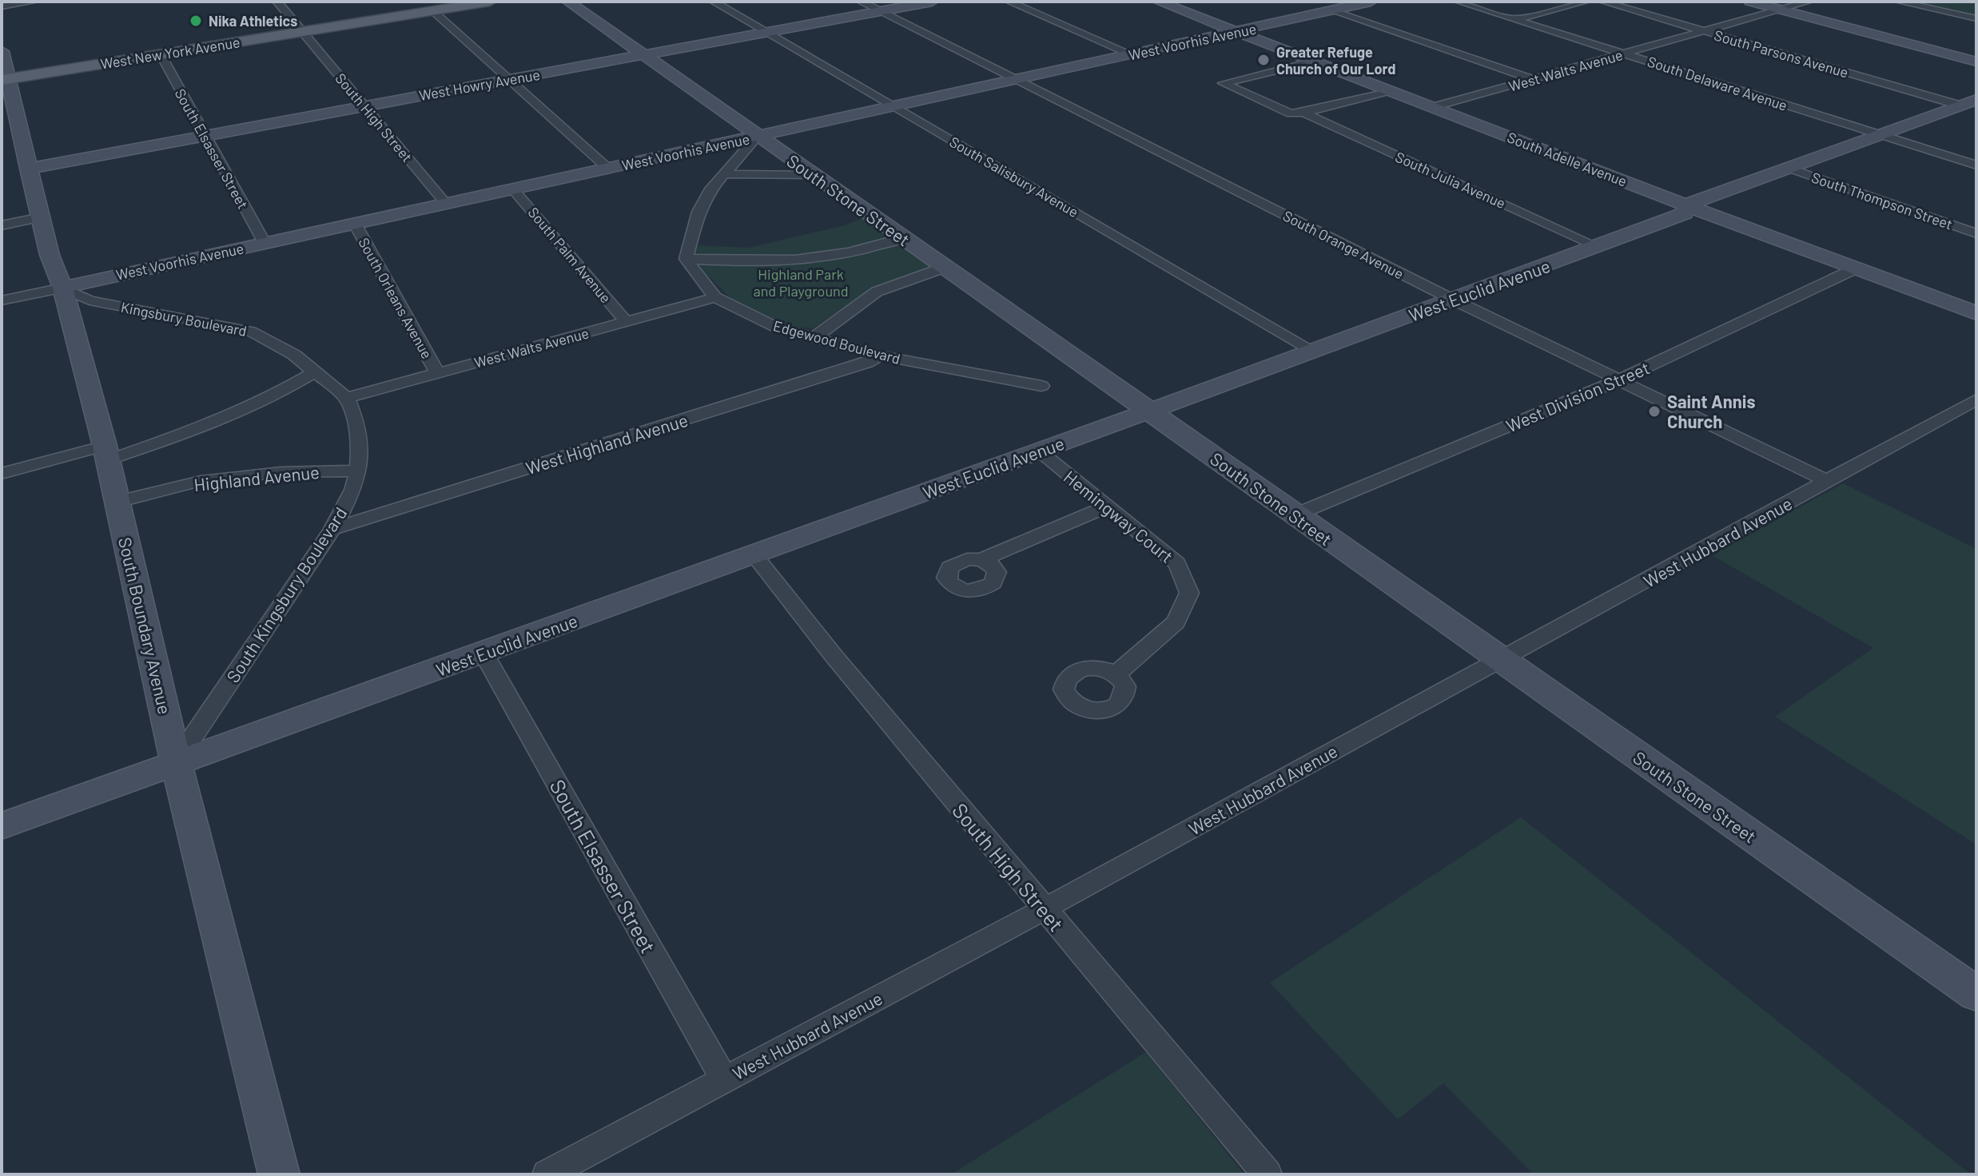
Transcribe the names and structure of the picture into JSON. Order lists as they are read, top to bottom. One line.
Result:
{"streets":{"main road":["West New York Avenue"],"street":["West Voorhis Avenue","South Parsons Avenue","West Walts Avenue","South Delaware Avenue","West Howry Avenue","South High Street","South Elsasser Street","South Adelle Avenue","South Salisbury Avenue","South Julia Avenue","South Stone Street","South Thompson Street","South Orange Avenue","South Palm Avenue","West Euclid Avenue","South Orleans Avenue","Kingsbury Boulevard","Edgewood Boulevard","West Division Street","West Highland Avenue","Highland Avenue","Hemingway Court","West Hubbard Avenue","South Kingsbury Boulevard","South Boundary Avenue"]},"crossings":[["West Voorhis Avenue","South High Street"],["West Voorhis Avenue","South Elsasser Street"],["West Voorhis Avenue","South Adelle Avenue"],["West Voorhis Avenue","South Salisbury Avenue"],["West Voorhis Avenue","South Stone Street"],["West Voorhis Avenue","South Orange Avenue"],["West Voorhis Avenue","South Palm Avenue"],["West Voorhis Avenue","South Orleans Avenue"],["West Voorhis Avenue","Kingsbury Boulevard"],["West Voorhis Avenue","South Boundary Avenue"],["West New York Avenue","South High Street"],["West New York Avenue","South Elsasser Street"],["West New York Avenue","South Boundary Avenue"],["South Parsons Avenue","West Walts Avenue"],["South Parsons Avenue","West Euclid Avenue"],["West Walts Avenue","South Delaware Avenue"],["West Walts Avenue","South Adelle Avenue"],["West Walts Avenue","South Palm Avenue"],["West Walts Avenue","South Orleans Avenue"],["West Walts Avenue","Kingsbury Boulevard"],["West Walts Avenue","Edgewood Boulevard"],["West Walts Avenue","South Kingsbury Boulevard"],["South Delaware Avenue","West Euclid Avenue"],["West Howry Avenue","South High Street"],["West Howry Avenue","South Elsasser Street"],["West Howry Avenue","South Salisbury Avenue"],["West Howry Avenue","South Stone Street"],["West Howry Avenue","South Orange Avenue"],["West Howry Avenue","South Boundary Avenue"],["South High Street","West Euclid Avenue"],["South High Street","West Hubbard Avenue"],["South Elsasser Street","West Euclid Avenue"],["South Elsasser Street","West Hubbard Avenue"],["South Adelle Avenue","West Euclid Avenue"],["South Adelle Avenue","West Division Street"],["South Salisbury Avenue","West Euclid Avenue"],["South Julia Avenue","West Euclid Avenue"],["South Stone Street","West Euclid Avenue"],["South Stone Street","West Division Street"],["South Stone Street","West Hubbard Avenue"],["South Thompson Street","West Euclid Avenue"],["South Orange Avenue","West Euclid Avenue"],["South Orange Avenue","West Division Street"],["South Orange Avenue","West Hubbard Avenue"],["West Euclid Avenue","Hemingway Court"],["West Euclid Avenue","South Kingsbury Boulevard"],["West Euclid Avenue","South Boundary Avenue"],["Kingsbury Boulevard","South Kingsbury Boulevard"],["Kingsbury Boulevard","South Boundary Avenue"],["Edgewood Boulevard","West Highland Avenue"],["West Highland Avenue","South Kingsbury Boulevard"],["Highland Avenue","South Kingsbury Boulevard"],["Highland Avenue","South Boundary Avenue"],["South Kingsbury Boulevard","South Boundary Avenue"]],"parks":["Highland Park and Playground"],"places":["Nika Athletics","Greater Refuge Church of Our Lord","Saint Annis Church"]}
